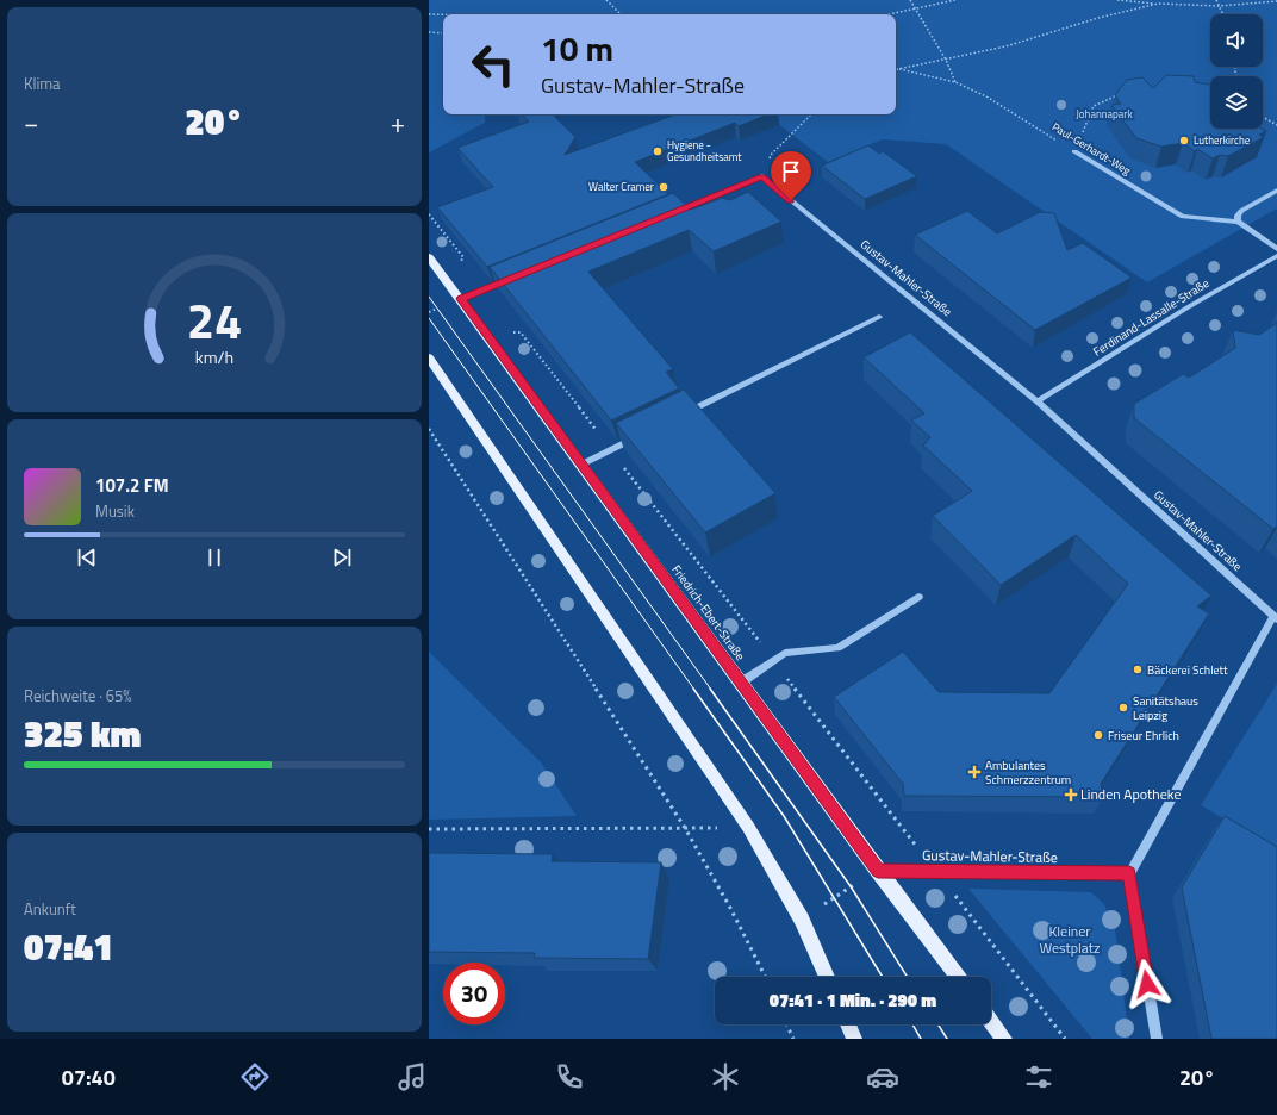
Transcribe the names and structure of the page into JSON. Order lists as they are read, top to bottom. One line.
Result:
{"streets":{"main road":["Friedrich-Ebert-Straße"],"street":["Paul-Gerhardt-Weg","Gustav-Mahler-Straße","Ferdinand-Lassalle-Straße"]},"crossings":[["Gustav-Mahler-Straße","Ferdinand-Lassalle-Straße"],["Gustav-Mahler-Straße","Friedrich-Ebert-Straße"]],"parks":["Johannapark","Kleiner Westplatz"],"places":{"other":["Lutherkirche","Hygiene - Gesundheitsamt","Walter Cramer","Bäckerei Schlett","Sanitätshaus Leipzig","Friseur Ehrlich"],"health":["Ambulantes Schmerzzentrum","Linden Apotheke"]},"page":{"tile":["Klima",["Reichweite · 65%","325 km"],["Ankunft","07:41"]],"turn":["10 m","Gustav-Mahler-Straße"],"heat":["−","20°","+"],"song":["107.2 FM","Musik"],"limit":"30","trip":"07:41 · 1 Min. · 290 m","tabs":["07:40","20°"],"gauge":["24","km/h"]}}
